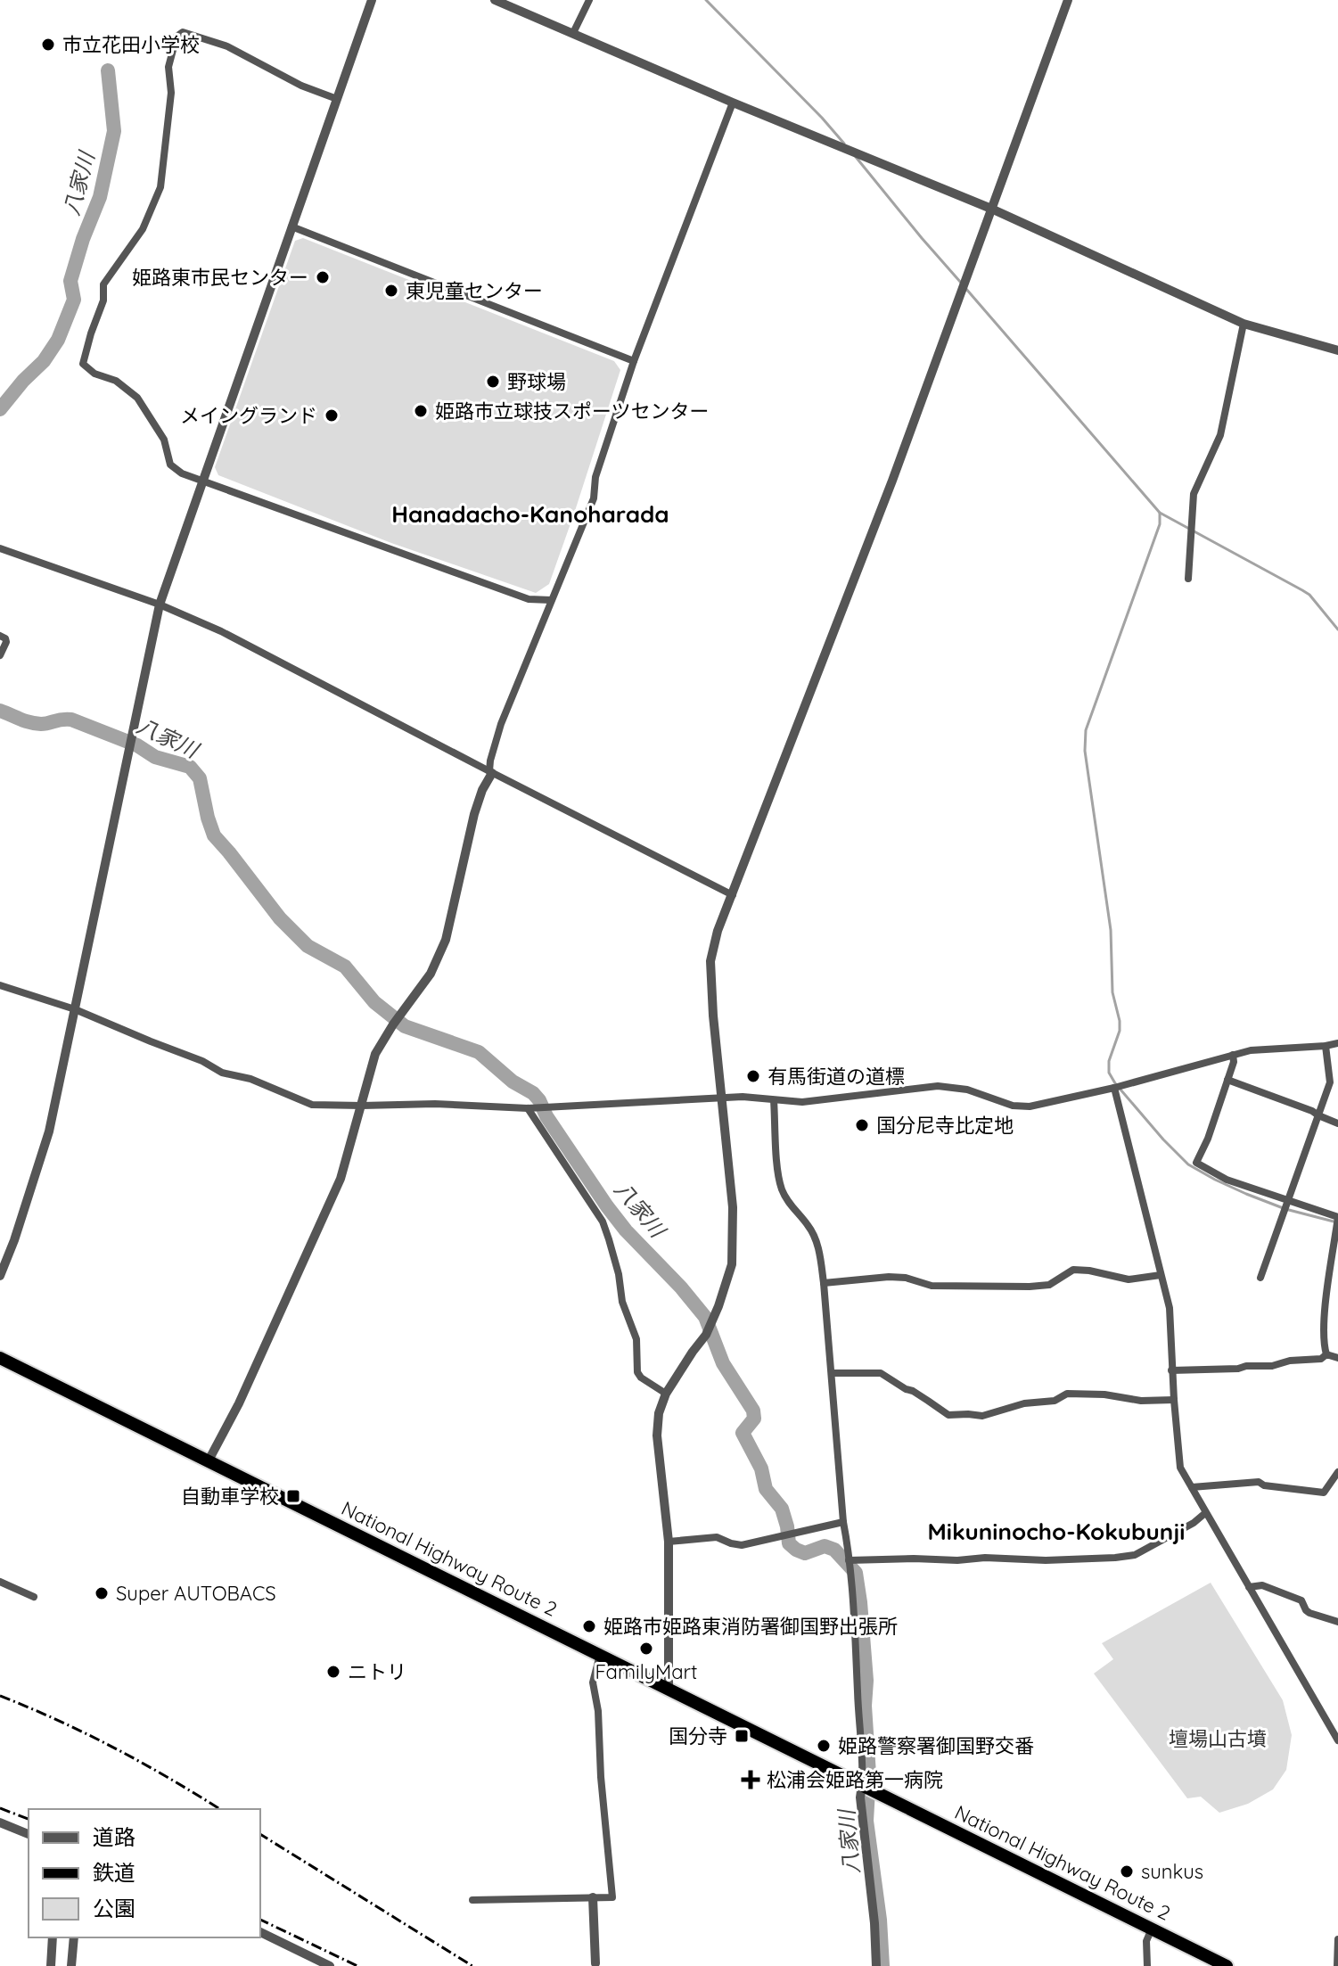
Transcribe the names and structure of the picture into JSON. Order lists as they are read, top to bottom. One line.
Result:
{"streets":{"highway":["National Highway Route 2"]},"districts":["Hanadacho-Kanoharada","Mikuninocho-Kokubunji"],"water":["八家川"],"parks":["壇場山古墳"],"places":{"other":["市立花田小学校","姫路東市民センター","東児童センター","野球場","姫路市立球技スポーツセンター","メイングランド","有馬街道の道標","国分尼寺比定地","Super AUTOBACS","姫路市姫路東消防署御国野出張所","FamilyMart","ニトリ","姫路警察署御国野交番","sunkus"],"transit":["自動車学校","国分寺"],"health":["松浦会姫路第一病院"]},"legend":["道路","鉄道","公園"]}
